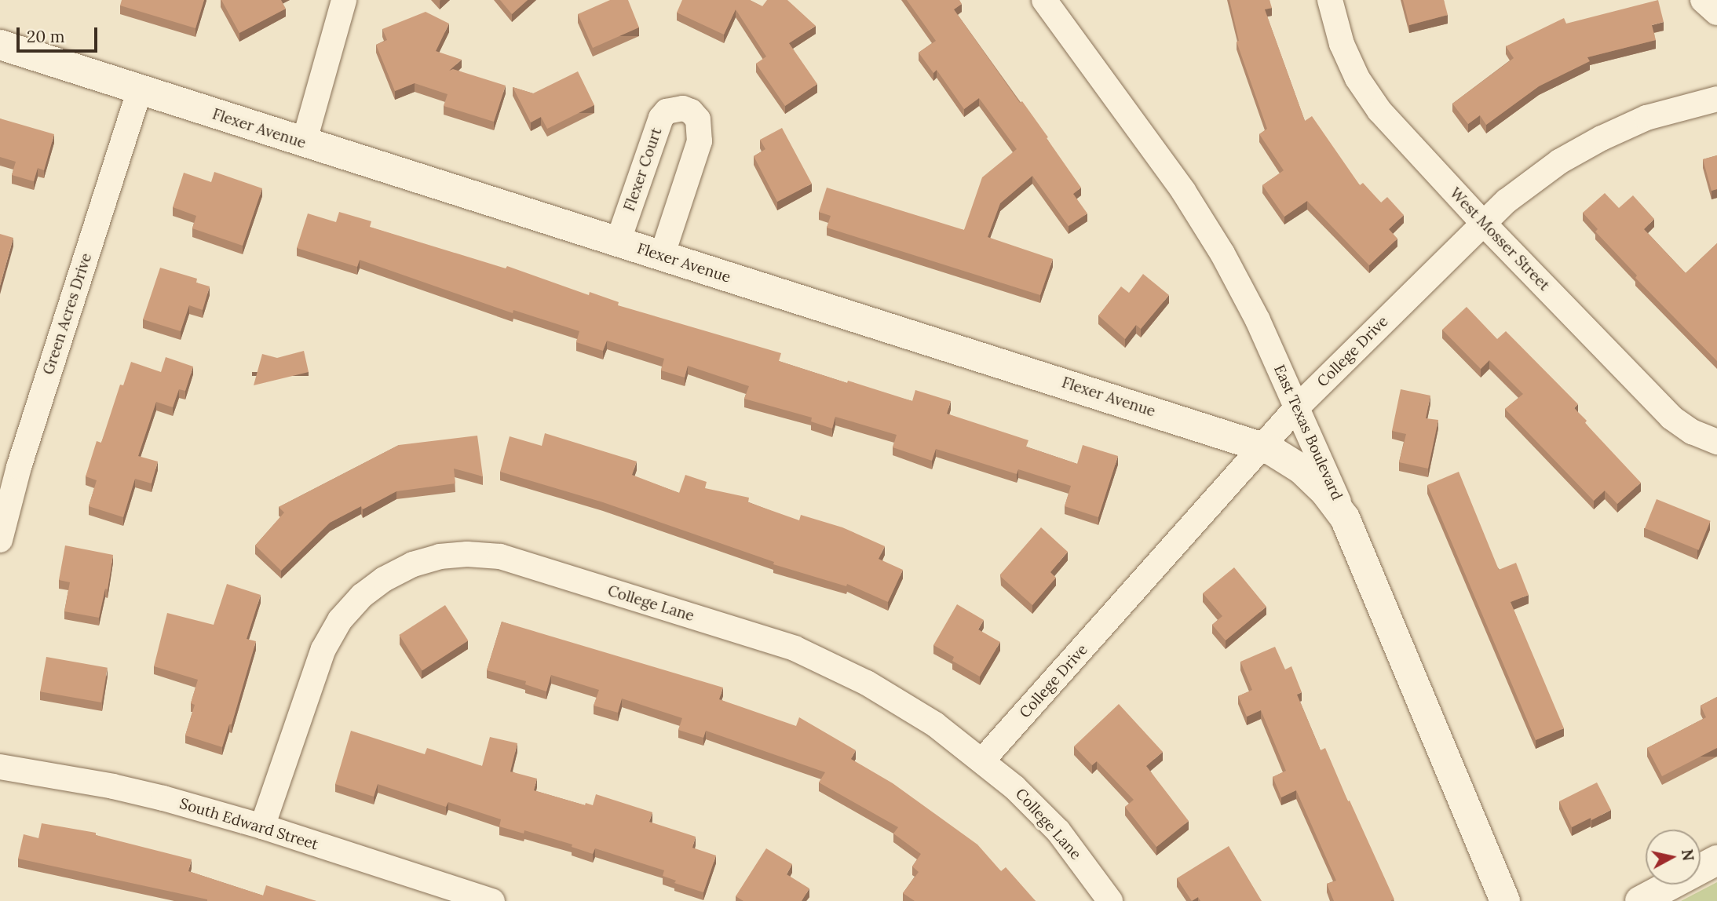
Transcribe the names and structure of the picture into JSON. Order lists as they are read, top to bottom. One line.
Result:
{"streets":{"street":["Flexer Avenue","Flexer Court","West Mosser Street","Green Acres Drive","College Drive","East Texas Boulevard","College Lane","South Edward Street"]},"crossings":[["Flexer Avenue","Flexer Court"],["Flexer Avenue","Green Acres Drive"],["Flexer Avenue","College Drive"],["Flexer Avenue","East Texas Boulevard"],["West Mosser Street","College Drive"],["College Drive","East Texas Boulevard"],["College Drive","College Lane"],["College Lane","South Edward Street"]],"scale_bar":"20 m","north":"right"}
